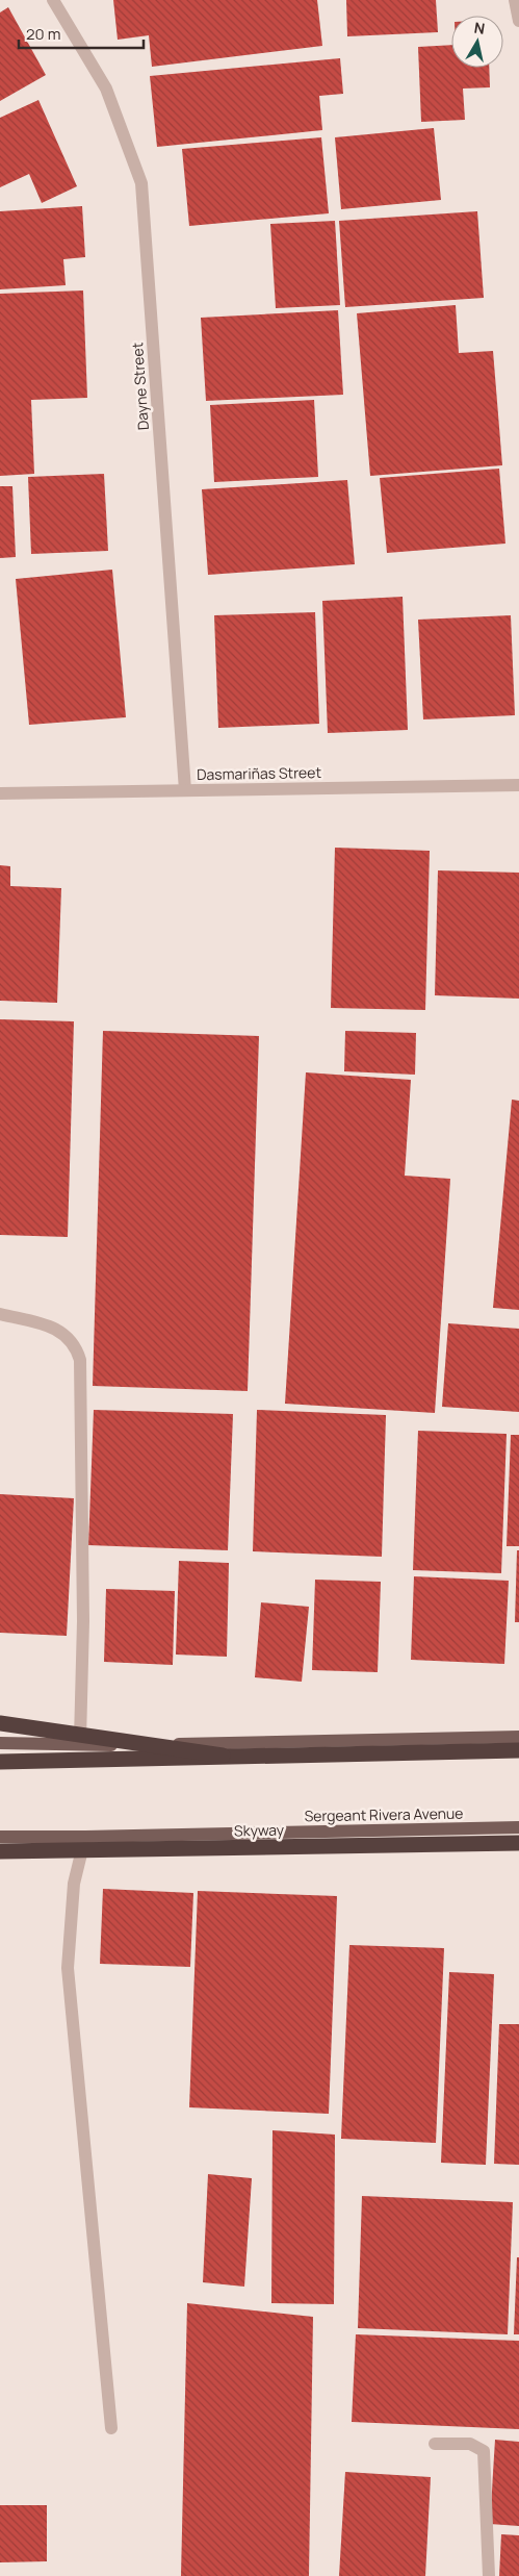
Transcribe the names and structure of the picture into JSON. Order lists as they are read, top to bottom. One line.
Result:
{"streets":{"highway":["Skyway"],"main road":["Sergeant Rivera Avenue"],"street":["Dayne Street","Dasmariñas Street"]},"crossings":[["Dayne Street","Dasmariñas Street"]],"scale_bar":"20 m","north":"top"}
